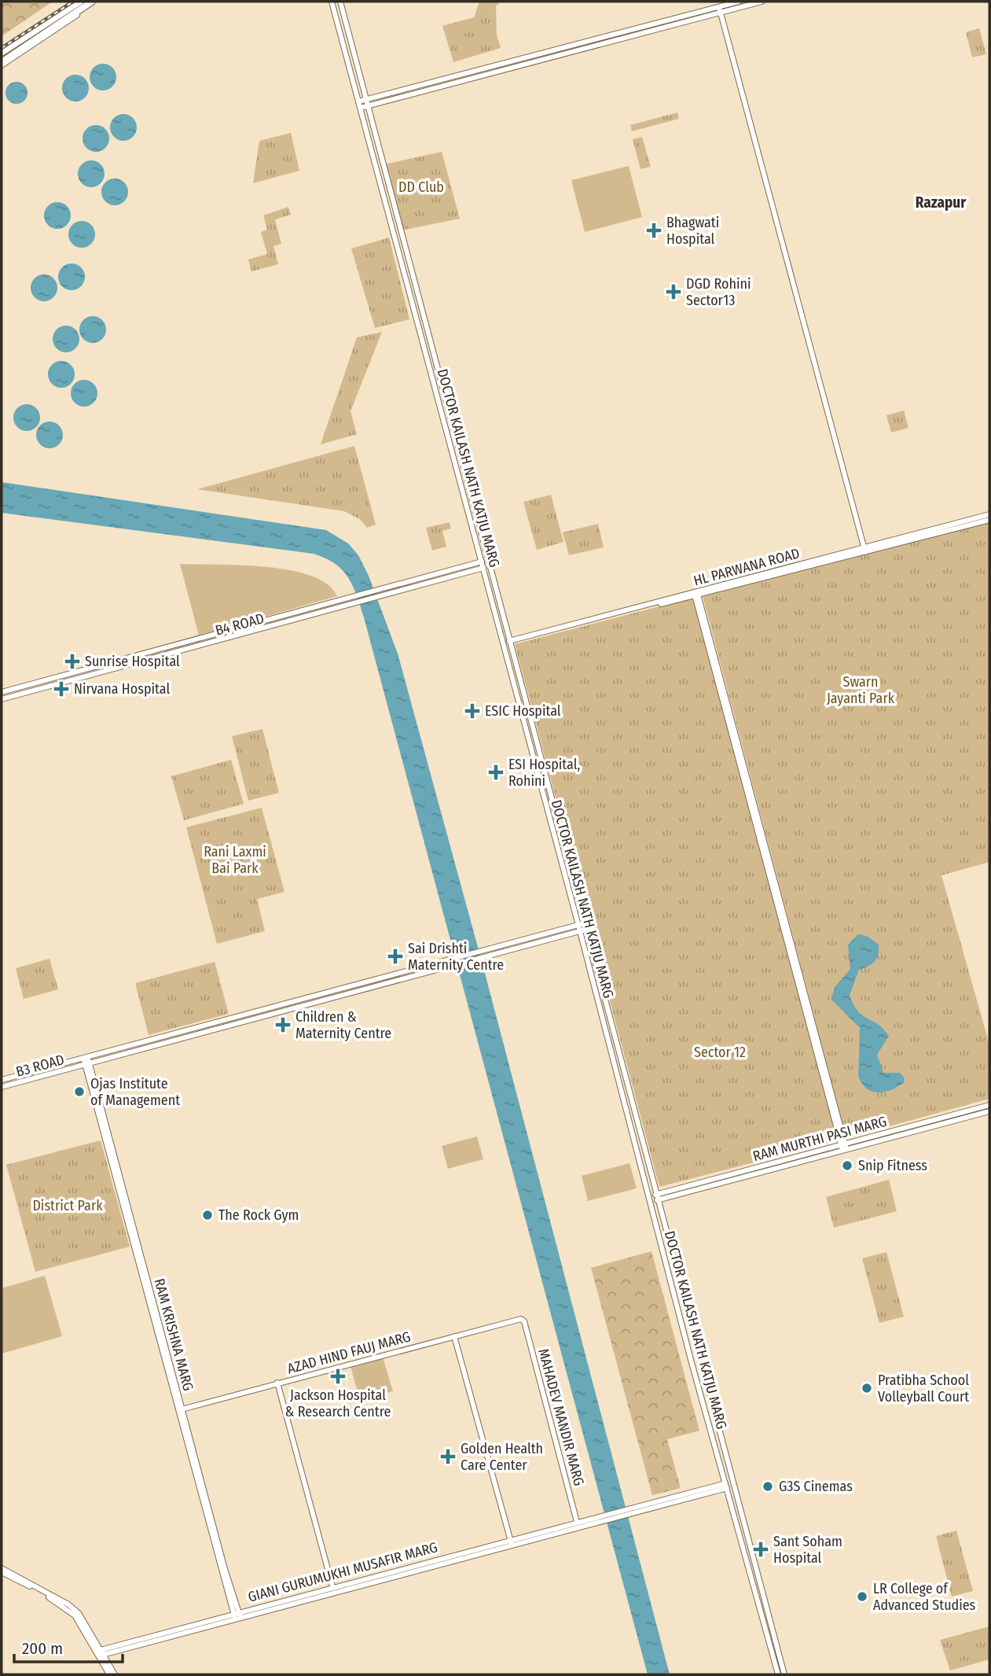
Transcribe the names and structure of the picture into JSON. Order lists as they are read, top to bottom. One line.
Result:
{"streets":{"street":["DOCTOR KAILASH NATH KATJU MARG","HL PARWANA ROAD","B4 ROAD","B3 ROAD","RAM MURTHI PASI MARG","RAM KRISHNA MARG","AZAD HIND FAUJ MARG","MAHADEV MANDIR MARG","GIANI GURUMUKHI MUSAFIR MARG"]},"crossings":[["DOCTOR KAILASH NATH KATJU MARG","HL PARWANA ROAD"],["DOCTOR KAILASH NATH KATJU MARG","B4 ROAD"],["DOCTOR KAILASH NATH KATJU MARG","B3 ROAD"],["DOCTOR KAILASH NATH KATJU MARG","RAM MURTHI PASI MARG"],["B3 ROAD","RAM KRISHNA MARG"],["RAM KRISHNA MARG","AZAD HIND FAUJ MARG"],["RAM KRISHNA MARG","GIANI GURUMUKHI MUSAFIR MARG"],["AZAD HIND FAUJ MARG","MAHADEV MANDIR MARG"],["MAHADEV MANDIR MARG","GIANI GURUMUKHI MUSAFIR MARG"]],"districts":["Razapur"],"parks":["DD Club","Swarn Jayanti Park","Rani Laxmi Bai Park","Sector 12","District Park"],"places":{"health":["Bhagwati Hospital","DGD Rohini Sector13","Sunrise Hospital","Nirvana Hospital","ESIC Hospital","ESI Hospital, Rohini","Sai Drishti Maternity Centre","Children & Maternity Centre","Jackson Hospital & Research Centre","Golden Health Care Center","Sant Soham Hospital"],"other":["Ojas Institute of Management","Snip Fitness","The Rock Gym","Pratibha School Volleyball Court","G3S Cinemas","LR College of Advanced Studies"]},"scale_bar":"200 m"}
